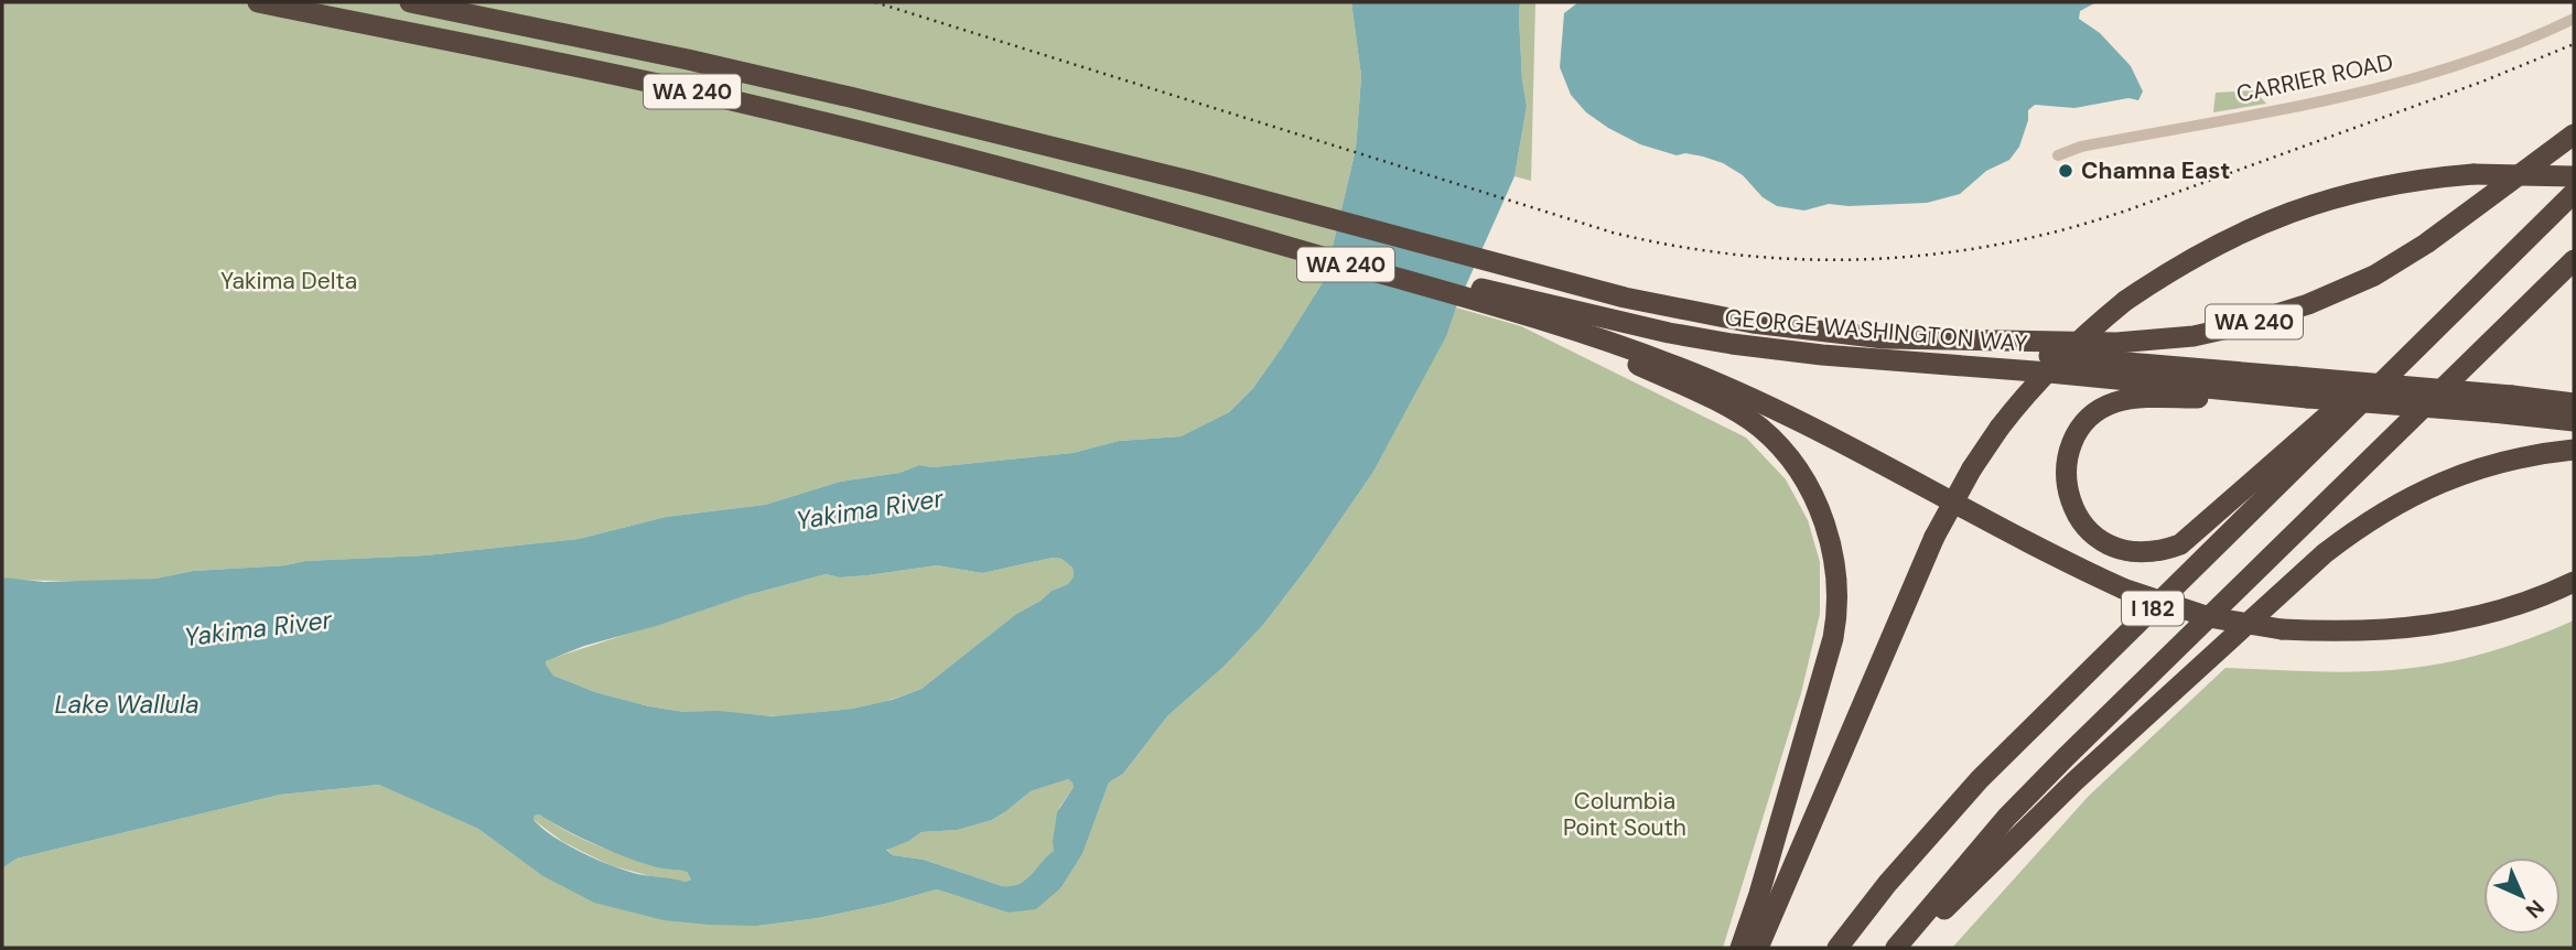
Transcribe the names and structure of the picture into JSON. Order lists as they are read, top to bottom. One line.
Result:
{"streets":{"highway":["WA 240","GEORGE WASHINGTON WAY","I 182"],"street":["CARRIER ROAD"]},"crossings":[["WA 240","GEORGE WASHINGTON WAY"]],"water":["Yakima River","Lake Wallula"],"parks":["Yakima Delta","Columbia Point South"],"places":["Chamna East"],"north":"bottom right"}
